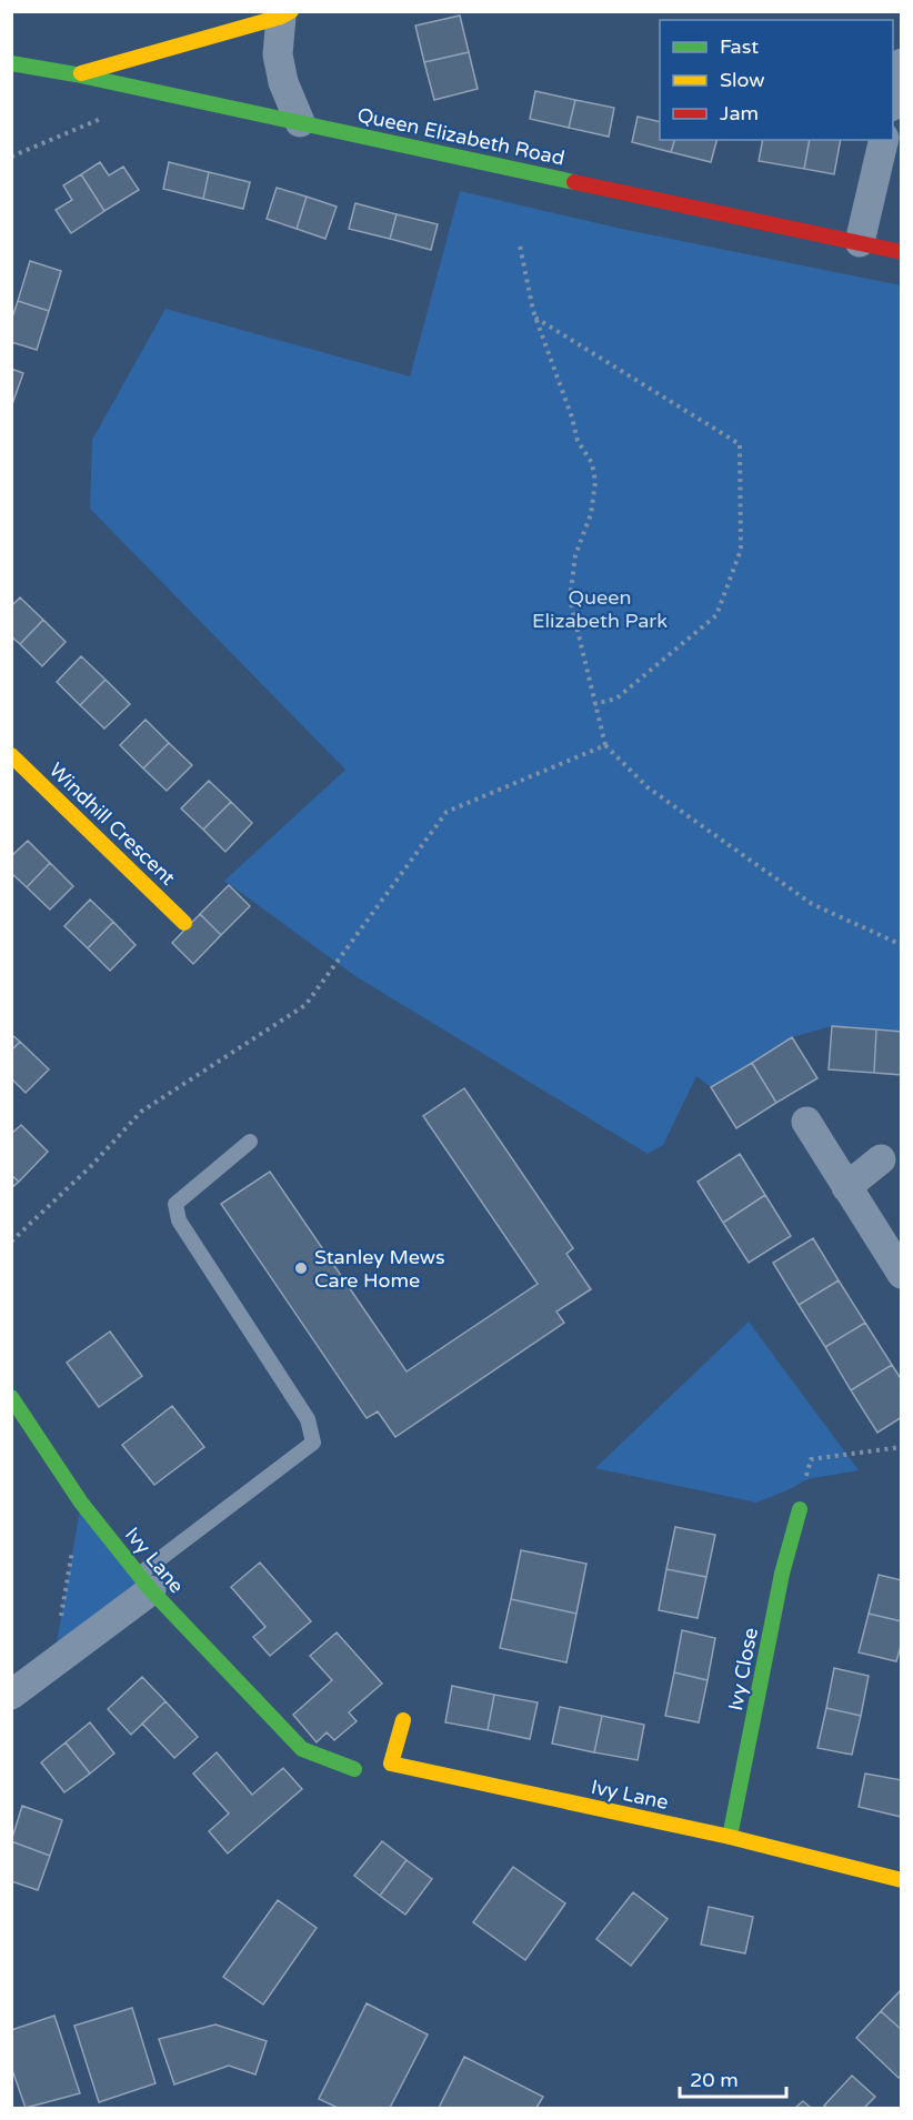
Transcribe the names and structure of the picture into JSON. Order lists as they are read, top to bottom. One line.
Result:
{"streets":{"street":["Queen Elizabeth Road","Windhill Crescent","Ivy Lane","Ivy Close"]},"crossings":[["Ivy Lane","Ivy Close"]],"parks":["Queen Elizabeth Park"],"places":["Stanley Mews Care Home"],"legend":["Fast","Slow","Jam"],"scale_bar":"20 m"}
